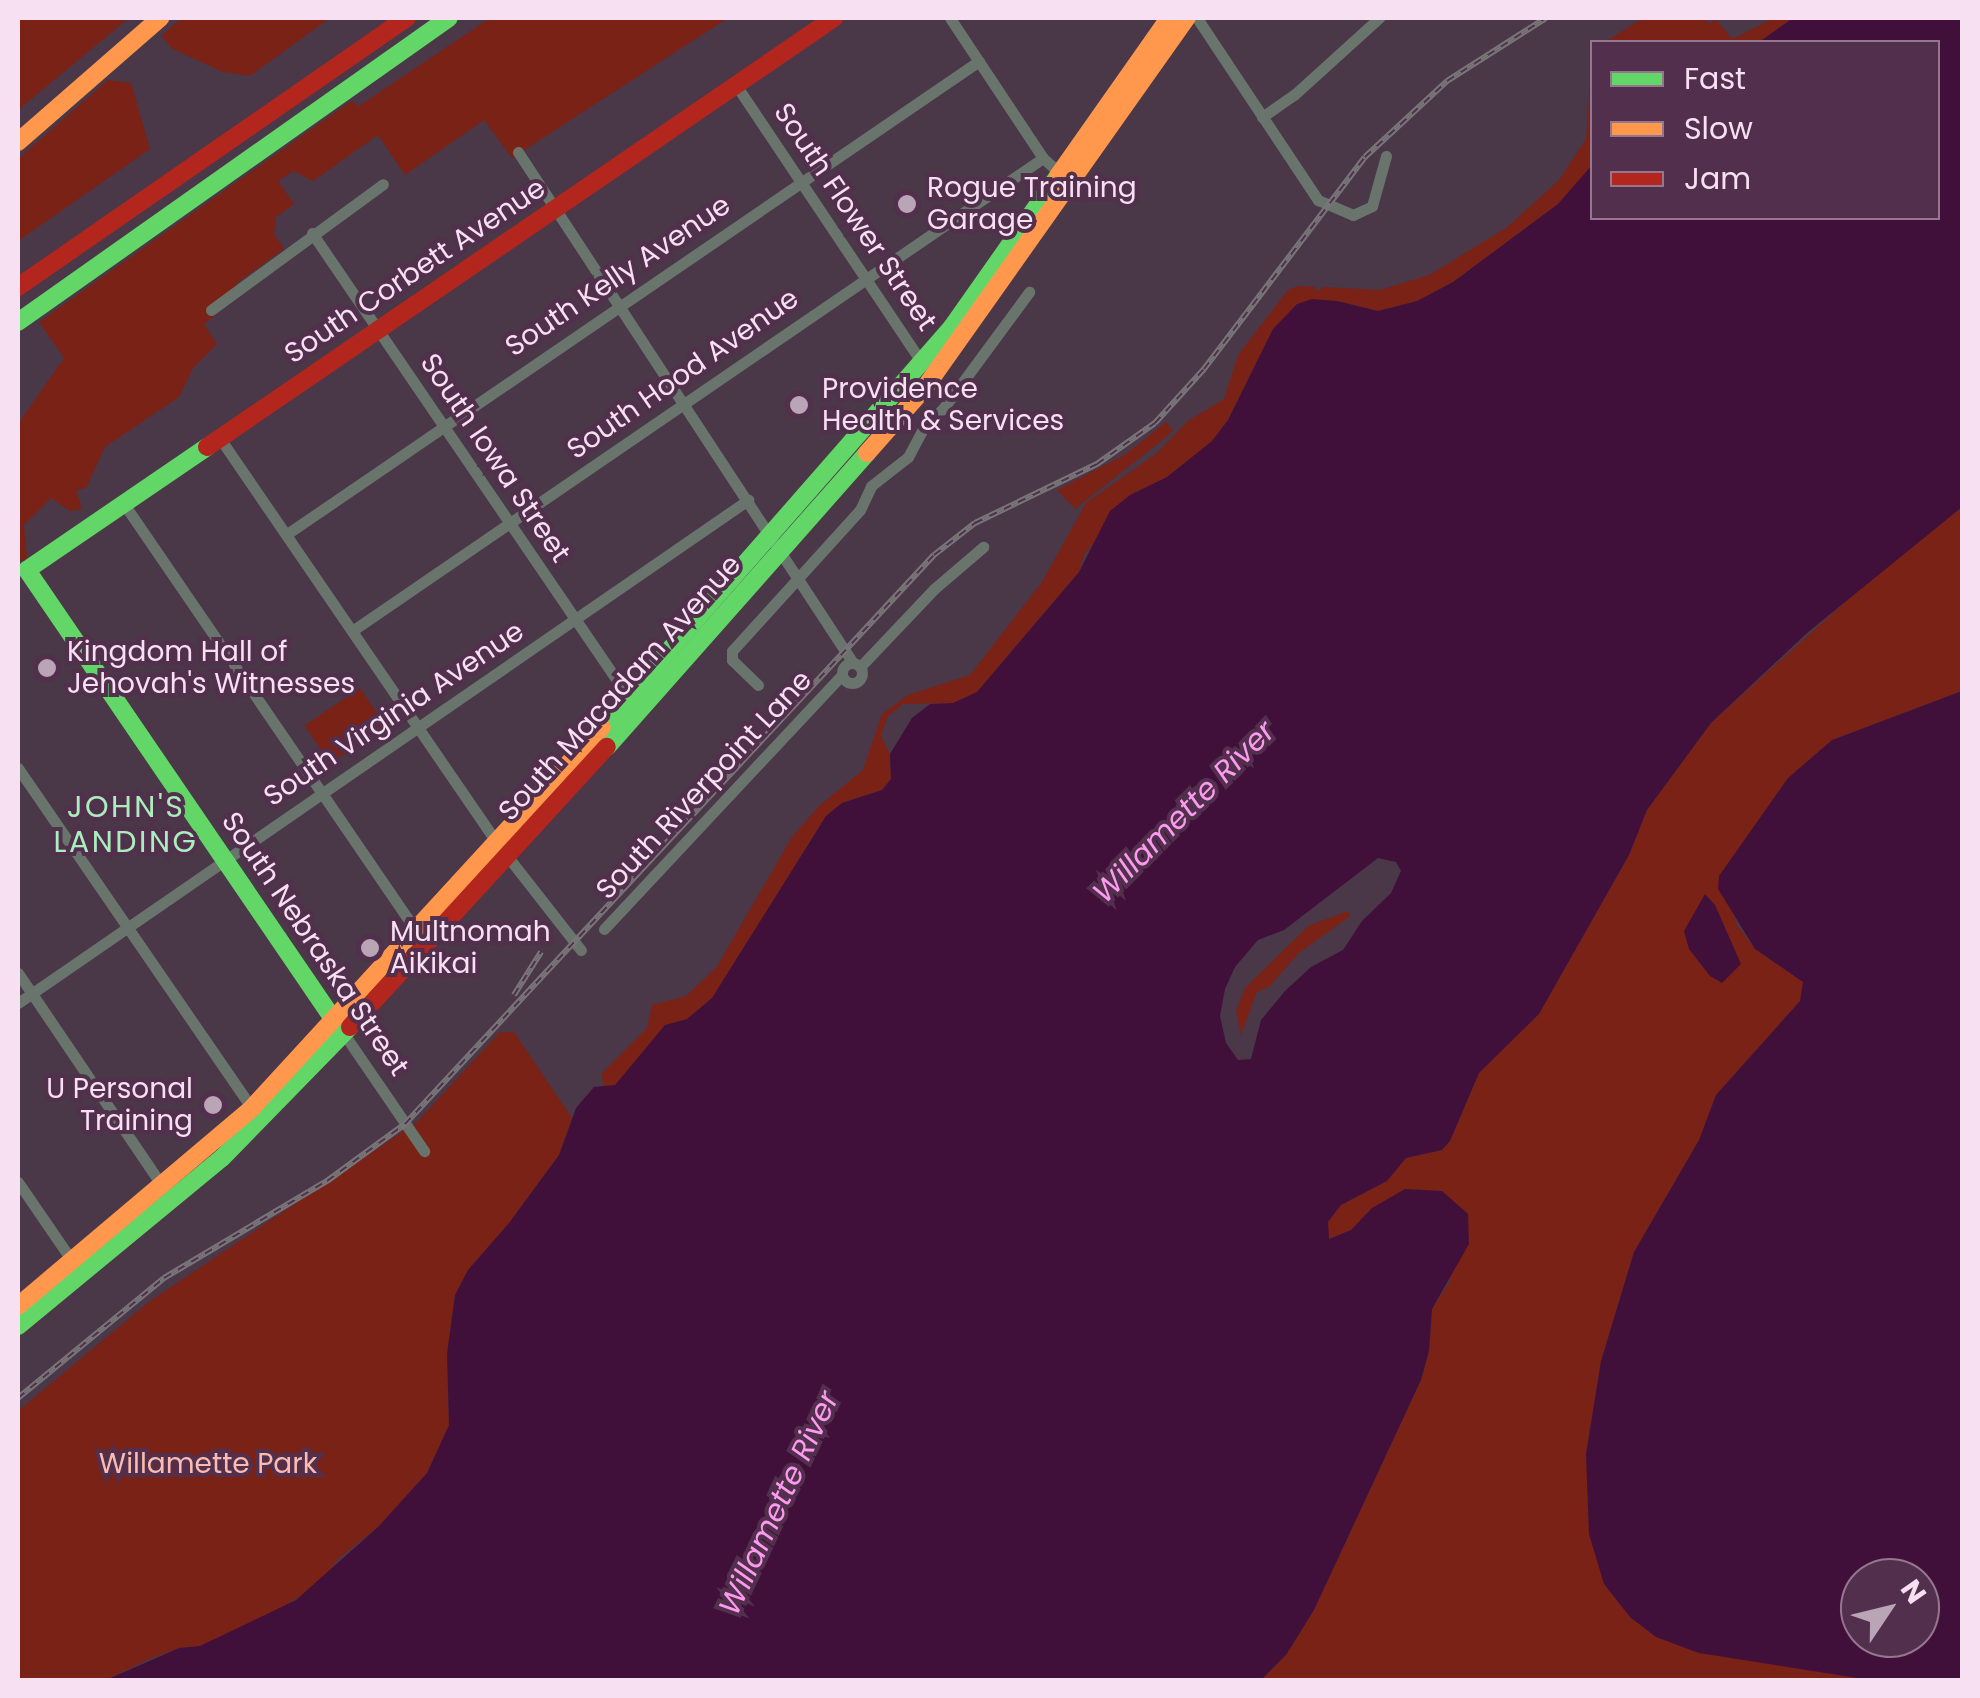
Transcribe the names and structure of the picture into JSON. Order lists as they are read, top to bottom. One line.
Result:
{"streets":{"main road":["South Corbett Avenue","South Macadam Avenue","South Nebraska Street"],"street":["South Flower Street","South Kelly Avenue","South Hood Avenue","South Iowa Street","South Virginia Avenue","South Riverpoint Lane"]},"crossings":[["South Flower Street","South Corbett Avenue"],["South Flower Street","South Kelly Avenue"],["South Flower Street","South Hood Avenue"],["South Flower Street","South Macadam Avenue"],["South Corbett Avenue","South Iowa Street"],["South Corbett Avenue","South Nebraska Street"],["South Kelly Avenue","South Iowa Street"],["South Hood Avenue","South Iowa Street"],["South Iowa Street","South Macadam Avenue"],["South Iowa Street","South Virginia Avenue"],["South Macadam Avenue","South Nebraska Street"],["South Virginia Avenue","South Nebraska Street"]],"districts":["JOHN'S LANDING"],"water":["Willamette River"],"parks":["Willamette Park"],"places":["Rogue Training Garage","Providence Health & Services","Kingdom Hall of Jehovah's Witnesses","Multnomah Aikikai","U Personal Training"],"legend":["Fast","Slow","Jam"],"north":"top right"}
